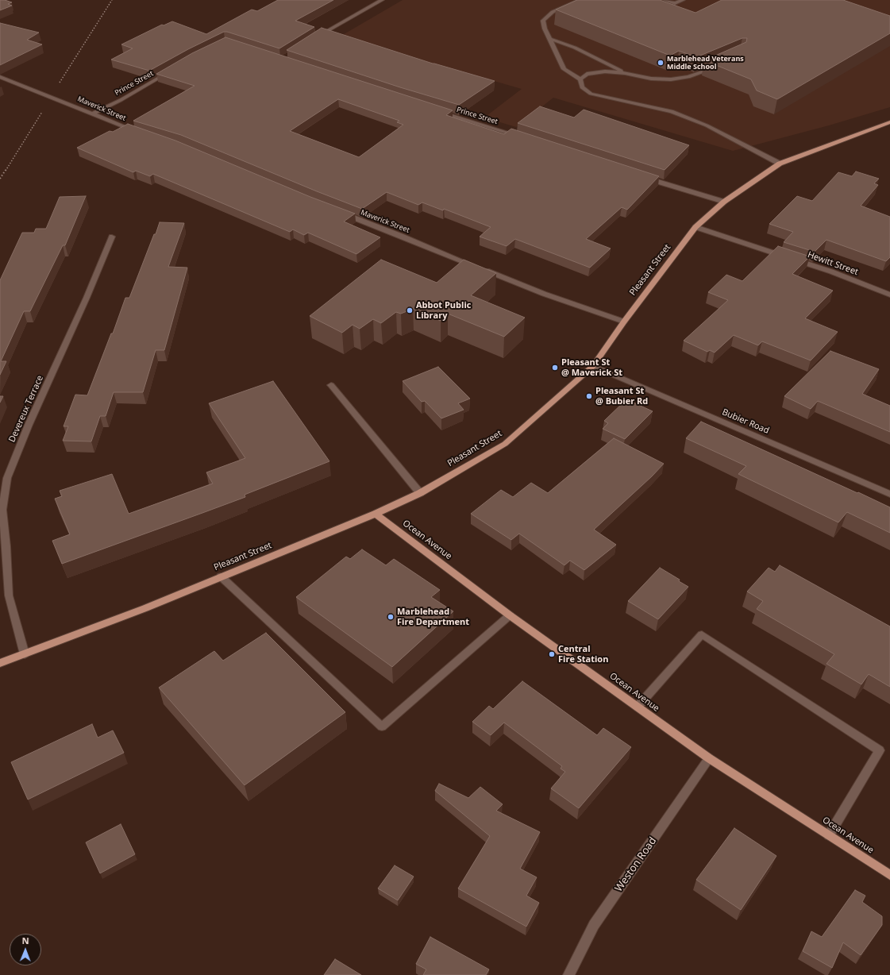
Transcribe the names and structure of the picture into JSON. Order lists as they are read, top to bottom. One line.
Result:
{"streets":{"main road":["Pleasant Street","Ocean Avenue"],"street":["Prince Street","Maverick Street","Hewitt Street","Devereux Terrace","Bubier Road","Weston Road"]},"crossings":[["Prince Street","Maverick Street"],["Maverick Street","Pleasant Street"],["Hewitt Street","Pleasant Street"],["Pleasant Street","Devereux Terrace"],["Pleasant Street","Bubier Road"],["Pleasant Street","Ocean Avenue"],["Ocean Avenue","Weston Road"]],"places":["Marblehead Veterans Middle School","Abbot Public Library","Pleasant St @ Maverick St","Pleasant St @ Bubier Rd","Marblehead Fire Department","Central Fire Station"],"north":"top"}
